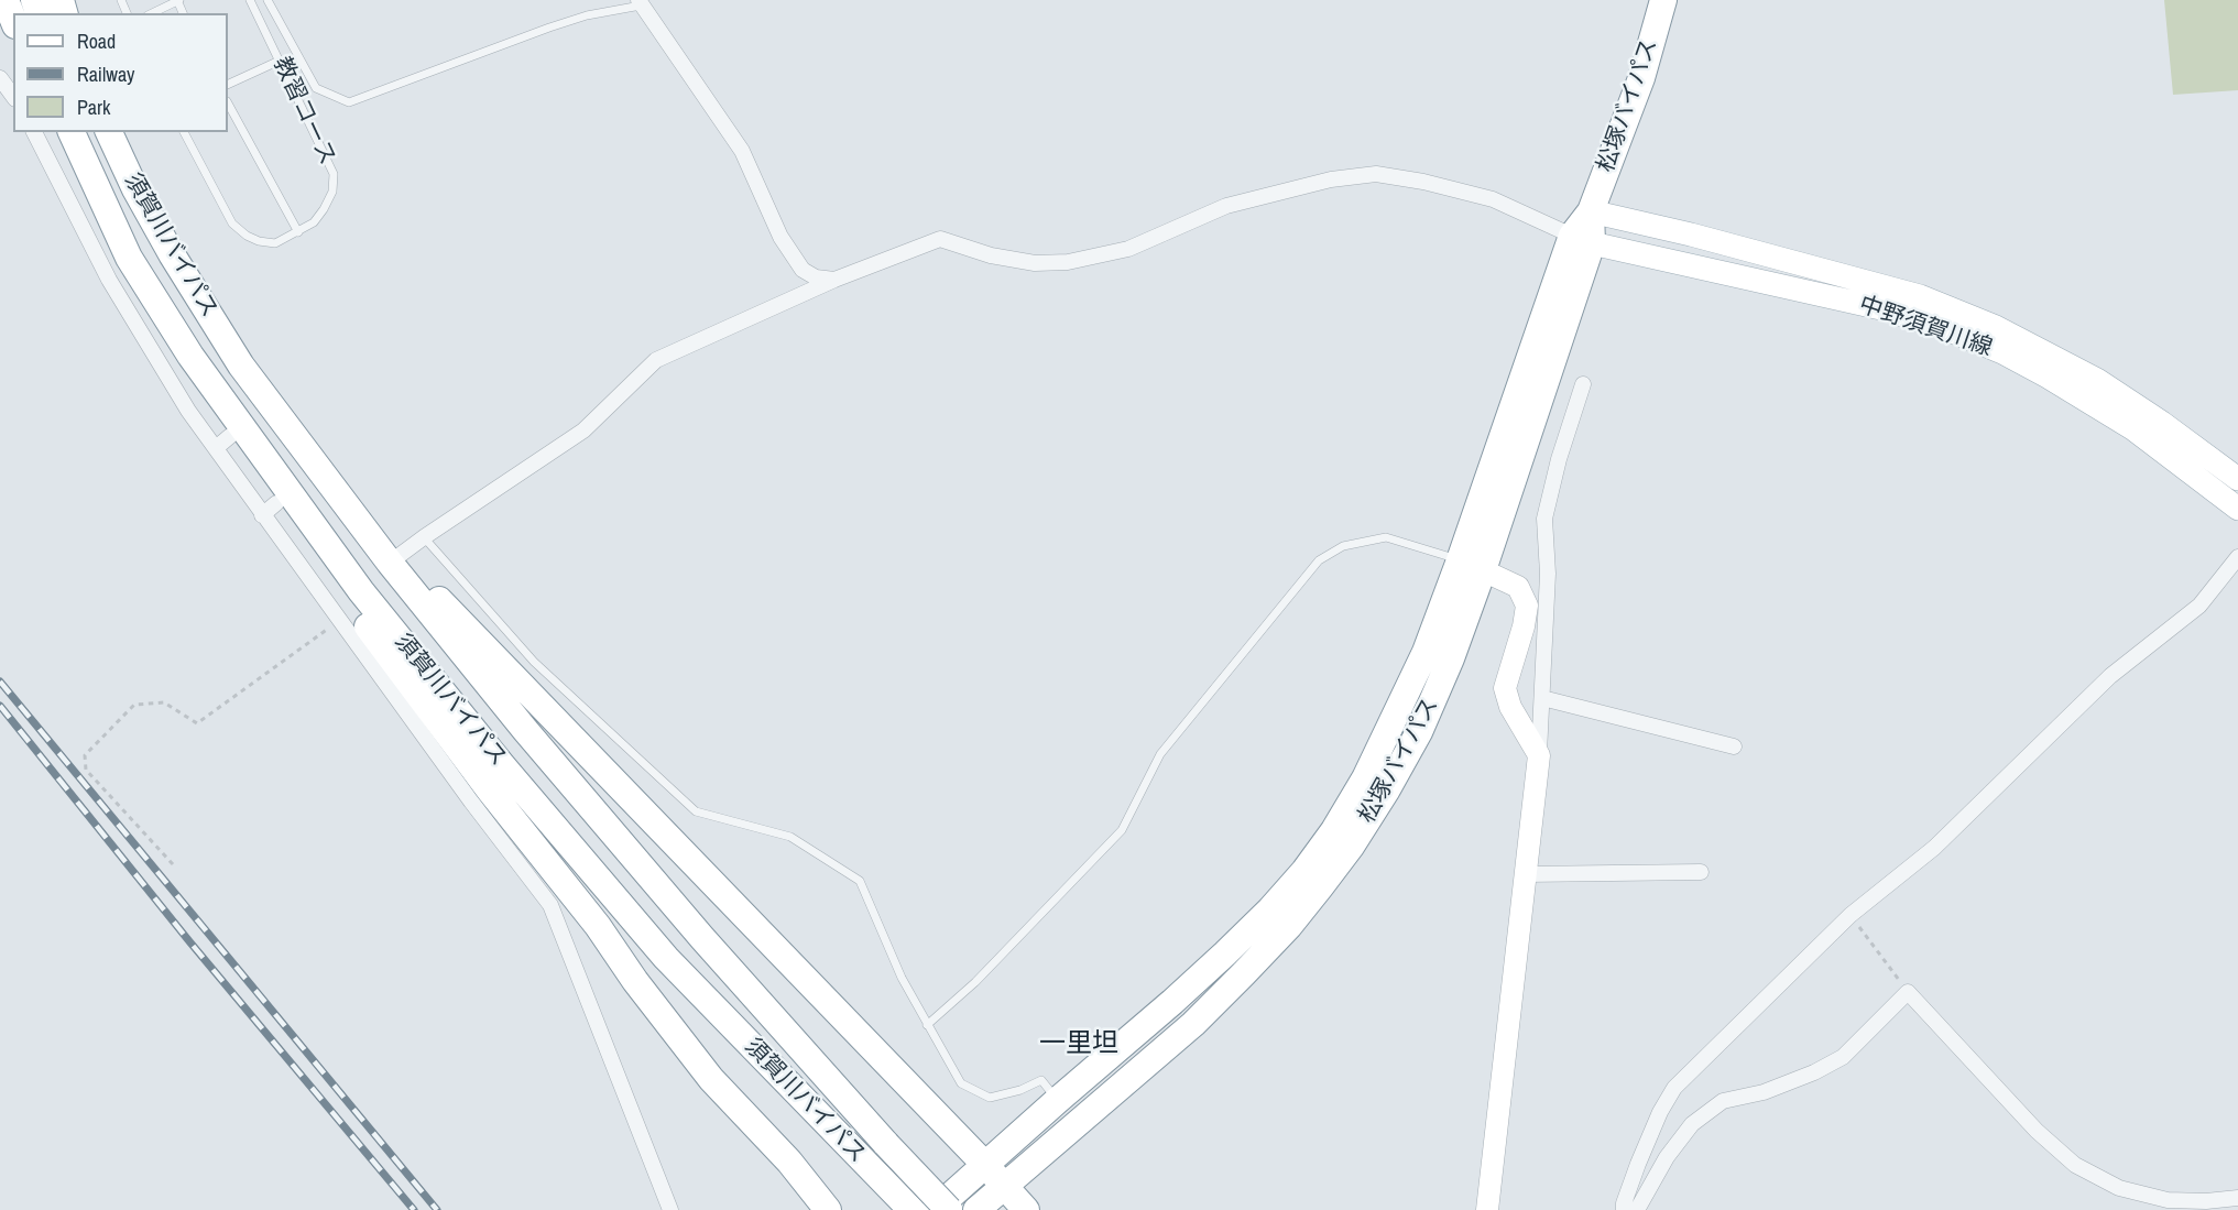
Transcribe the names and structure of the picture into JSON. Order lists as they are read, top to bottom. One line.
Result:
{"streets":{"highway":["松塚バイパス","須賀川バイパス"],"main road":["中野須賀川線"],"lane":["教習コース"]},"crossings":[["松塚バイパス","中野須賀川線"]],"districts":["一里坦"],"legend":["Road","Railway","Park"]}
